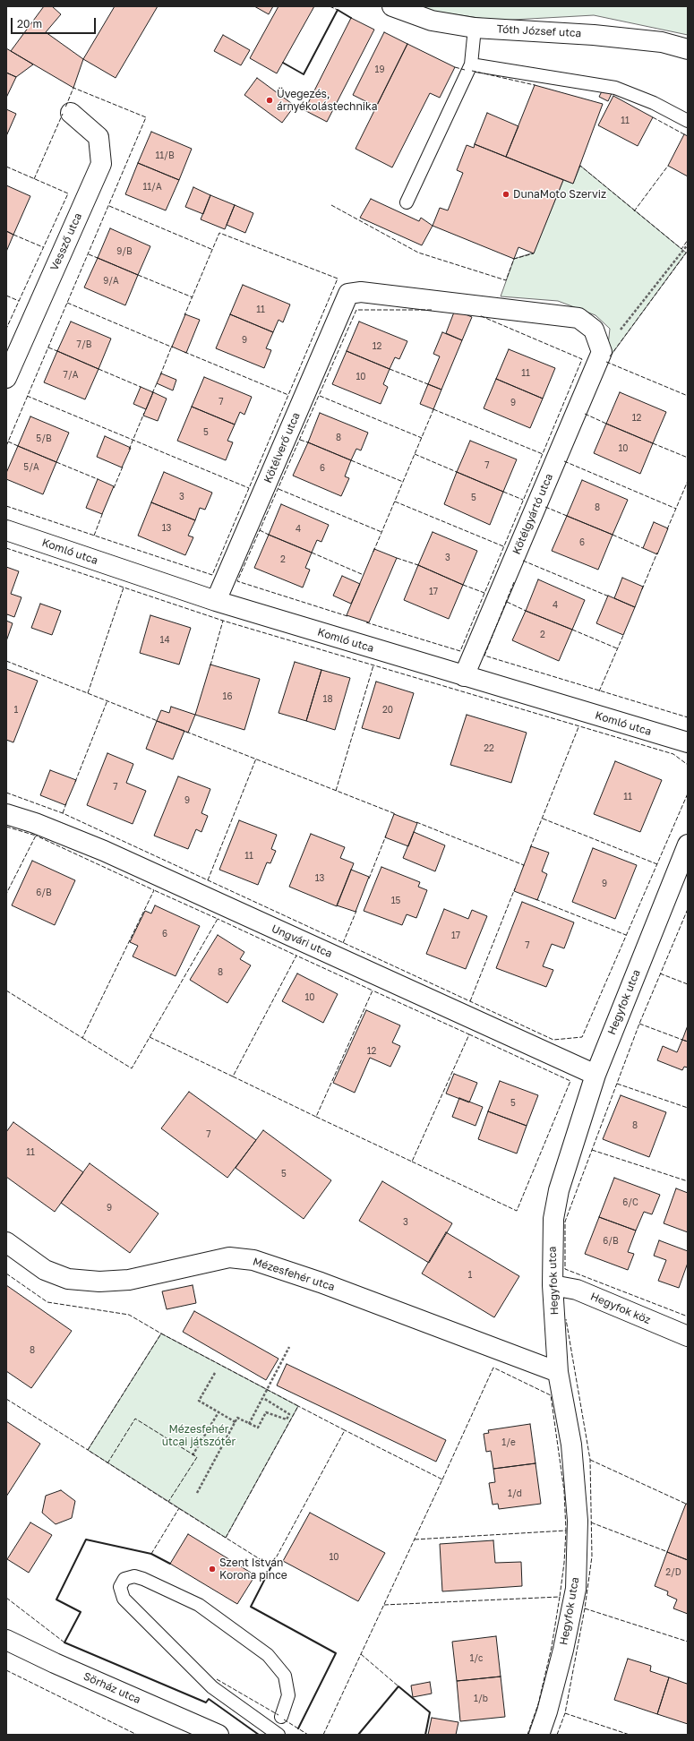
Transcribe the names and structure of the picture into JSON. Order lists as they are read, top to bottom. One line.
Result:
{"streets":{"street":["Tóth József utca","Vessző utca","Kötélverő utca","Kötélgyártó utca","Komló utca","Ungvári utca","Hegyfok utca","Mézesfehér utca","Hegyfok köz","Sörház utca"]},"crossings":[["Kötélverő utca","Kötélgyártó utca"],["Kötélverő utca","Komló utca"],["Kötélgyártó utca","Komló utca"],["Ungvári utca","Hegyfok utca"],["Hegyfok utca","Mézesfehér utca"],["Hegyfok utca","Hegyfok köz"]],"parks":["Mézesfehér utcai játszótér"],"places":["Üvegezés, árnyékolástechnika","DunaMoto Szerviz","Szent István Korona pince"],"house_numbers":["19","11","11/B","11/A","9/B","9/A","11","9","7/B","12","11","7/A","10","7","9","12","5","8","5/B","10","7","5/A","6","3","5","8","13","4","6","3","2","17","4","2","14","16","18","1","20","22","7","11","9","11","13","9","6/B","15","6","17","7","8","10","12","5","8","7","11","5","6/C","9","3","6/B","1","8","1/e","1/d","10","2/D","1/c","1/b"],"scale_bar":"20 m"}
